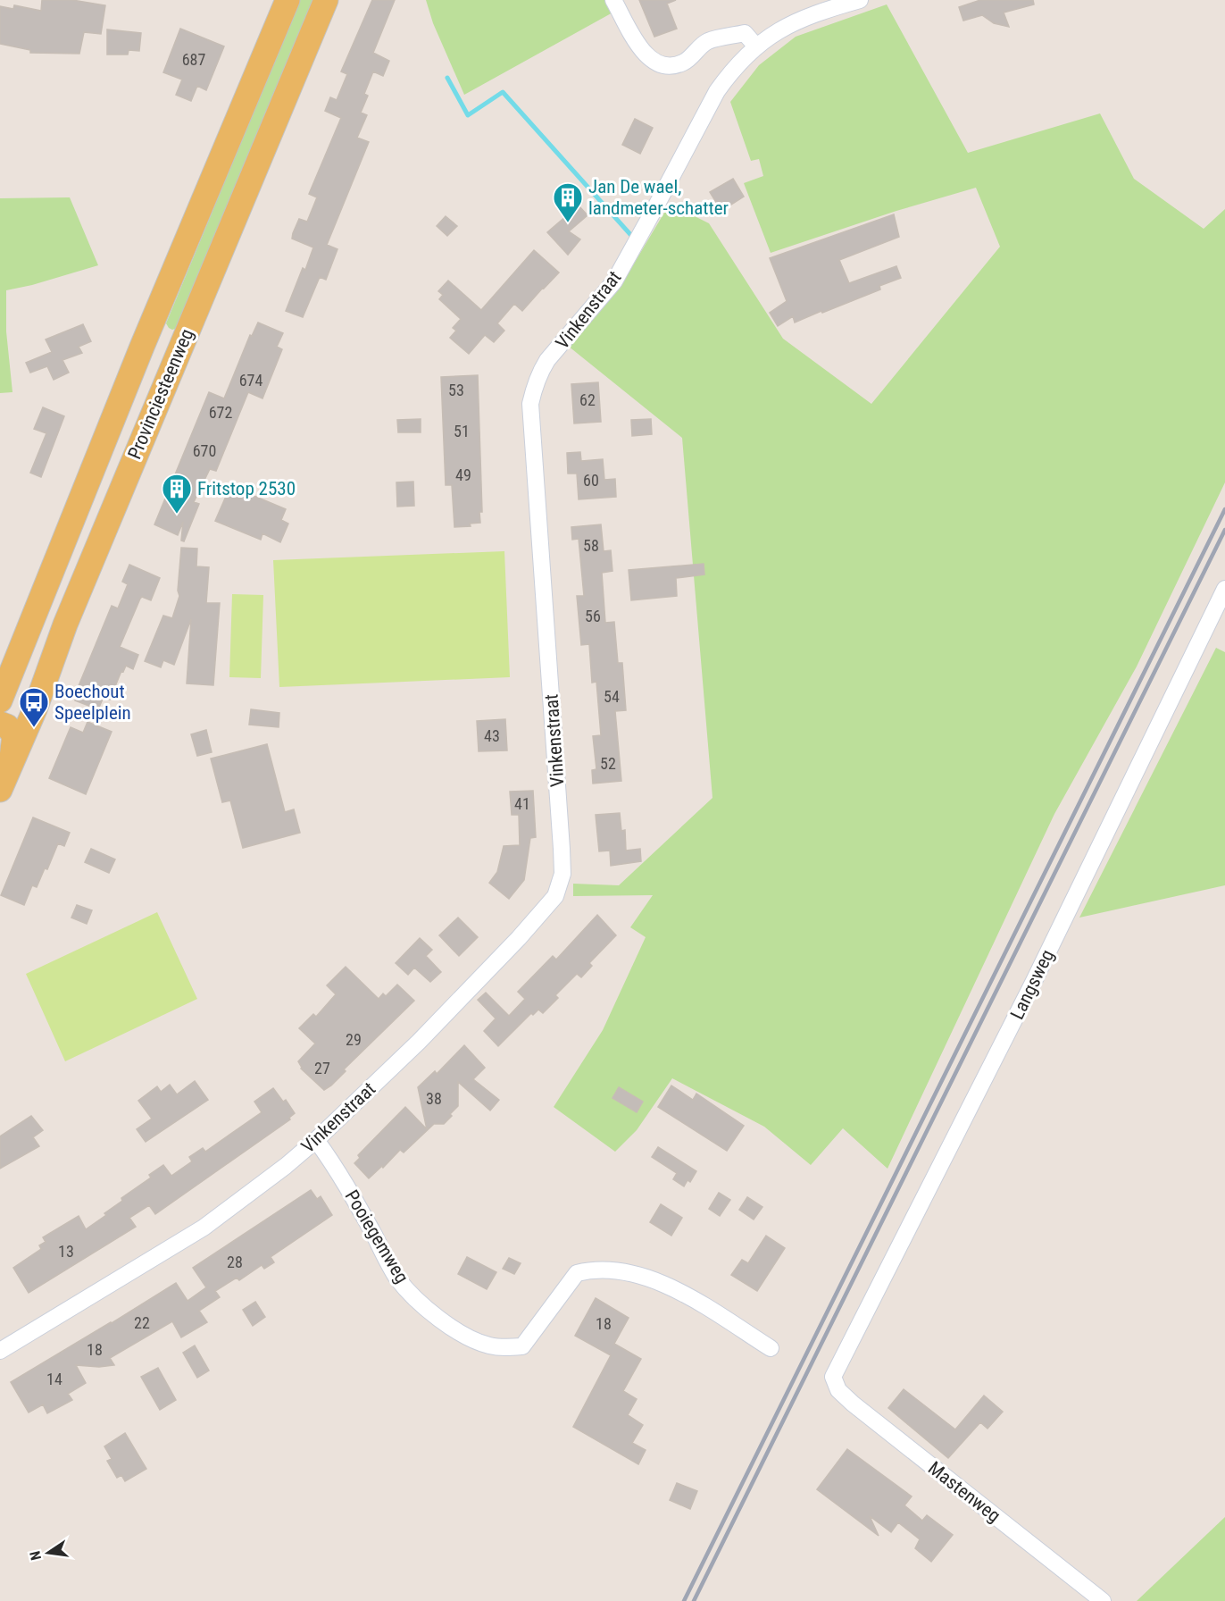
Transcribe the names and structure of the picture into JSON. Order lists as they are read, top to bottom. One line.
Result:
{"streets":{"main road":["Provinciesteenweg"],"street":["Vinkenstraat","Langsweg","Pooiegemweg","Mastenweg"]},"crossings":[["Vinkenstraat","Pooiegemweg"],["Langsweg","Mastenweg"]],"places":{"building":["Jan De wael, landmeter-schatter","Fritstop 2530"],"bus stop":["Boechout Speelplein"]},"house_numbers":["687","674","53","62","672","51","670","49","60","58","56","54","43","52","41","29","27","38","13","28","22","18","18","14"],"north":"left"}
